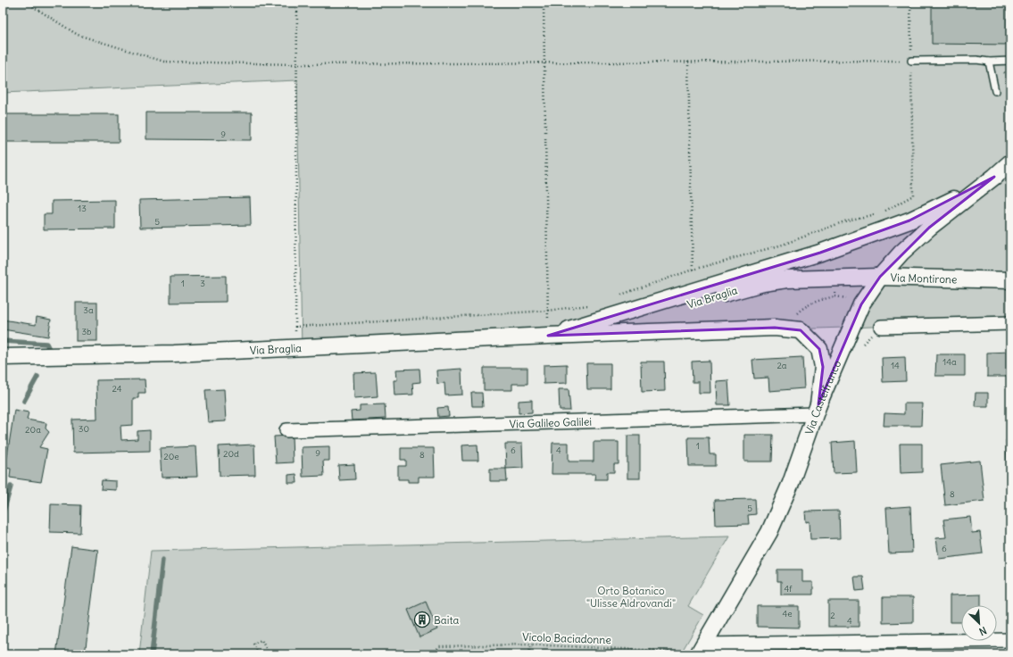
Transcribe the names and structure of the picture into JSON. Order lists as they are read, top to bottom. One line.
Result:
{"streets":{"street":["Via Montirone","Via Braglia","Via Castelfranco","Via Galileo Galilei"],"path":["Vicolo Baciadonne"]},"crossings":[["Via Montirone","Via Braglia"],["Via Montirone","Via Castelfranco"],["Via Braglia","Via Castelfranco"],["Via Braglia","Via Galileo Galilei"],["Via Castelfranco","Via Galileo Galilei"],["Via Castelfranco","Vicolo Baciadonne"]],"parks":["Orto Botanico \"Ulisse Aldrovandi\""],"places":{"building":["Baita"]},"house_numbers":["9","13","5","1","3","3a","3b","14a","2a","14","24","30","20a","1","6","4","9","20d","8","20e","8","5","6","4f","4e","2","4"],"north":"bottom right"}
